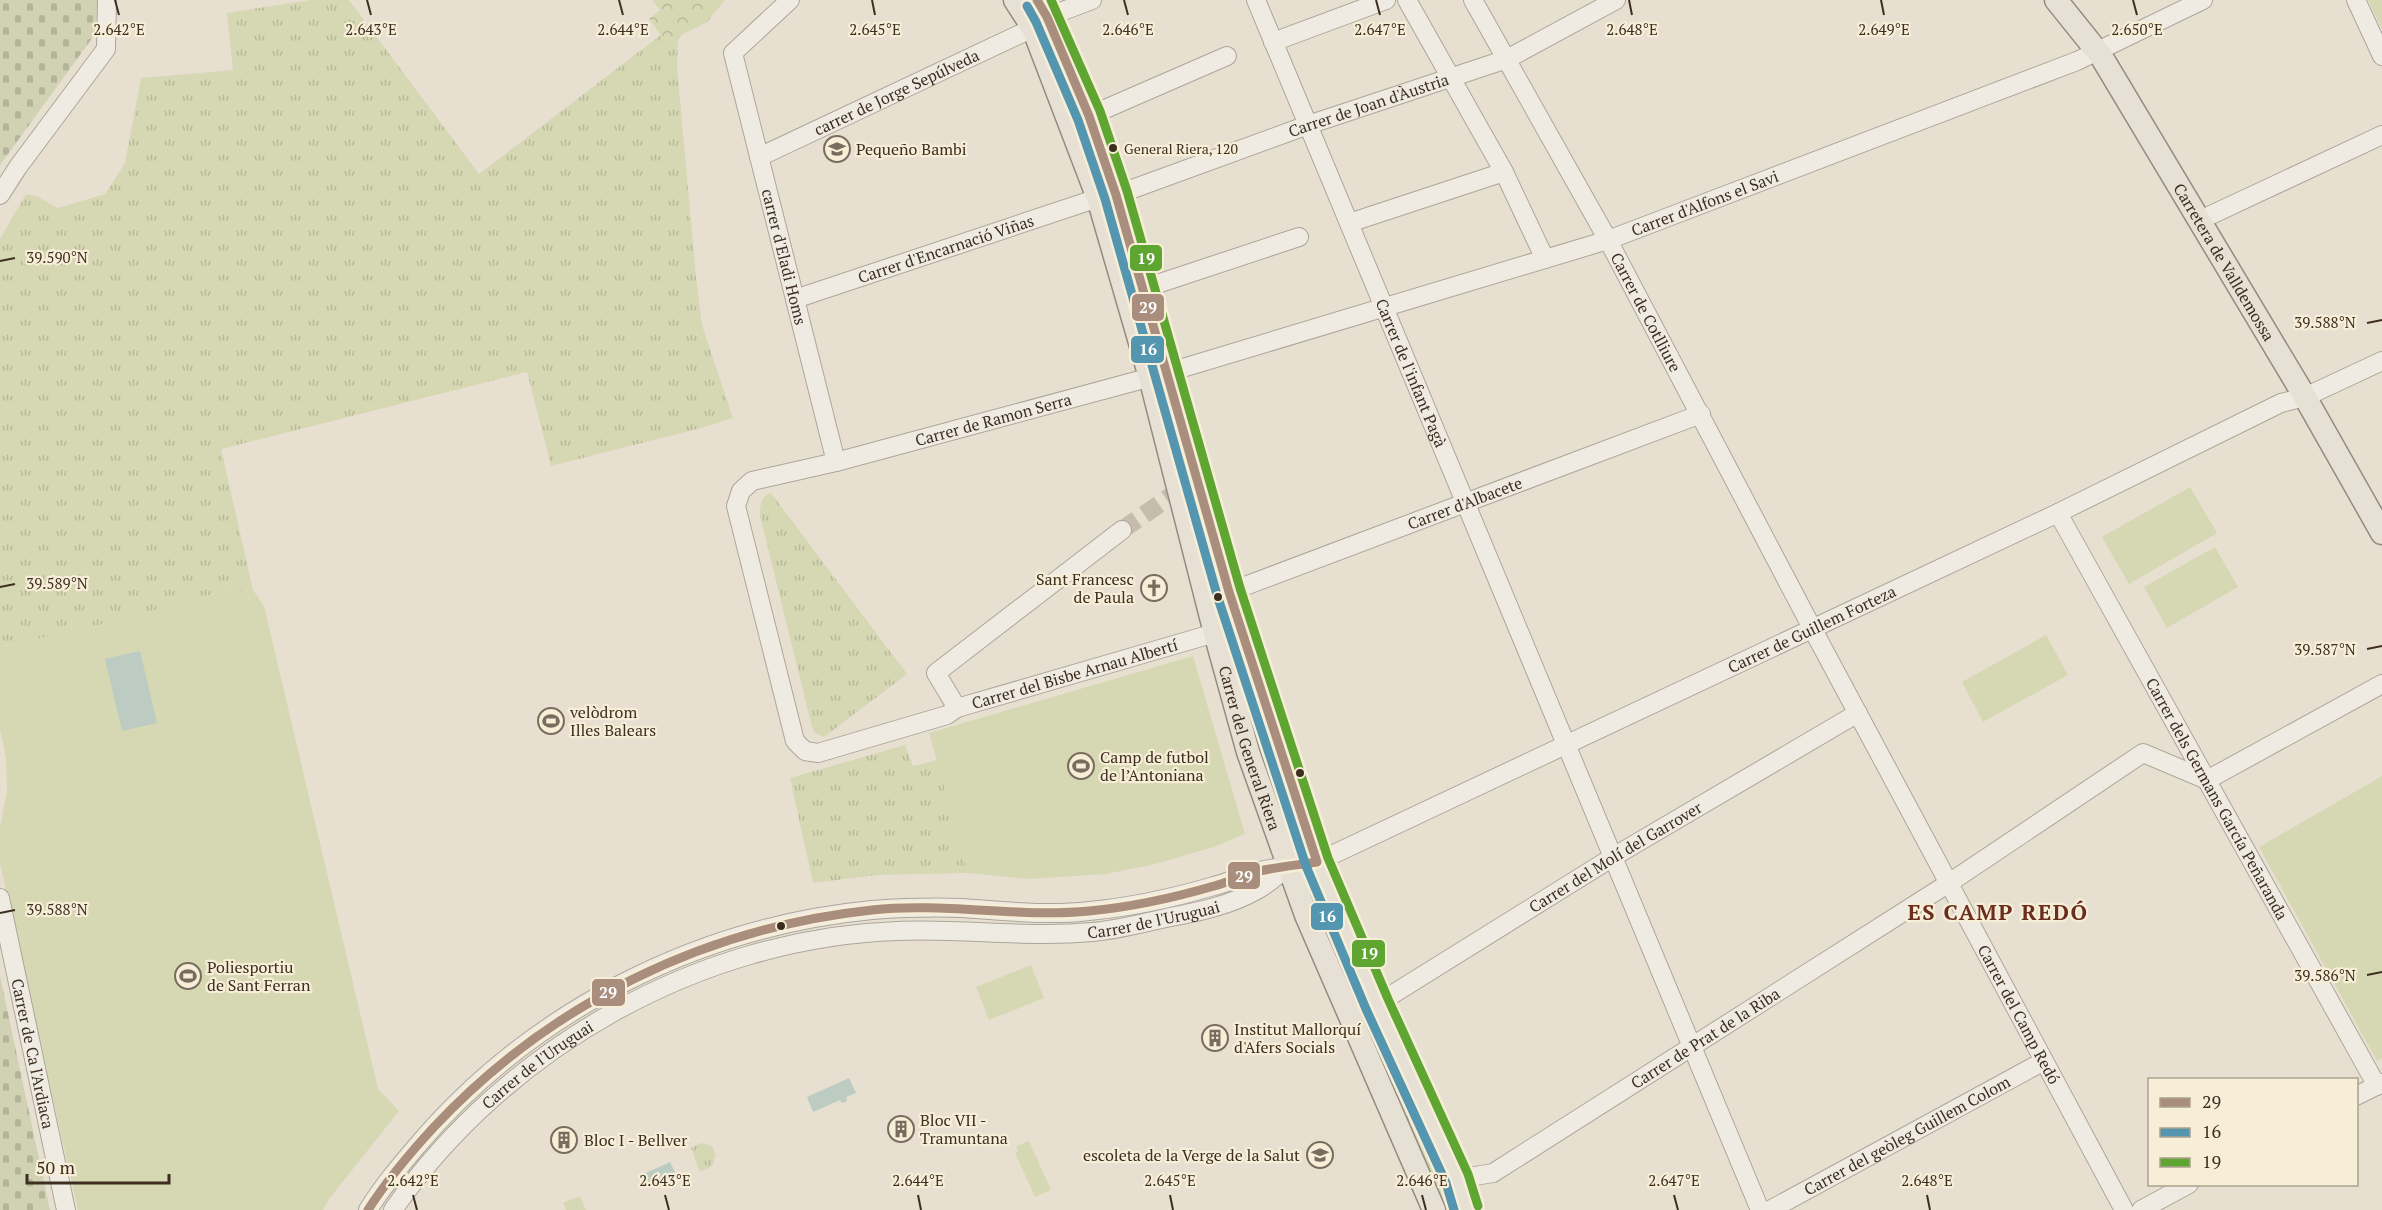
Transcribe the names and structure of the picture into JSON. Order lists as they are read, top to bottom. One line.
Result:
{"streets":{"main road":["Carretera de Valldemossa","Carrer del General Riera"],"street":["carrer de Jorge Sepúlveda","Carrer de Joan d'Àustria","Carrer d'Alfons el Savi","Carrer d'Encarnació Viñas","carrer d'Eladi Homs","Carrer de Cotlliure","Carrer de l'infant Pagà","Carrer de Ramon Serra","Carrer d'Albacete","Carrer de Guillem Forteza","Carrer del Bisbe Arnau Albertí","Carrer dels Germans García Peñaranda","Carrer del Molí del Garrover","Carrer de l'Uruguai","Carrer del Camp Redó","Carrer de Prat de la Riba","Carrer de Ca l'Ardiaca","Carrer del geòleg Guillem Colom"]},"crossings":[["carrer de Jorge Sepúlveda","carrer d'Eladi Homs"],["carrer de Jorge Sepúlveda","Carrer del General Riera"],["Carrer de Joan d'Àustria","Carrer d'Encarnació Viñas"],["Carrer de Joan d'Àustria","Carrer de Cotlliure"],["Carrer de Joan d'Àustria","Carrer de l'infant Pagà"],["Carrer de Joan d'Àustria","Carrer del General Riera"],["Carrer d'Alfons el Savi","Carretera de Valldemossa"],["Carrer d'Alfons el Savi","Carrer de Cotlliure"],["Carrer d'Alfons el Savi","Carrer de l'infant Pagà"],["Carrer d'Alfons el Savi","Carrer de Ramon Serra"],["Carrer d'Alfons el Savi","Carrer del General Riera"],["Carrer d'Encarnació Viñas","carrer d'Eladi Homs"],["Carrer d'Encarnació Viñas","Carrer del General Riera"],["carrer d'Eladi Homs","Carrer de Ramon Serra"],["Carretera de Valldemossa","Carrer de Guillem Forteza"],["Carrer de Cotlliure","Carrer d'Albacete"],["Carrer de Cotlliure","Carrer de Guillem Forteza"],["Carrer de Cotlliure","Carrer del Camp Redó"],["Carrer de l'infant Pagà","Carrer d'Albacete"],["Carrer de l'infant Pagà","Carrer de Guillem Forteza"],["Carrer de l'infant Pagà","Carrer del Molí del Garrover"],["Carrer de l'infant Pagà","Carrer de Prat de la Riba"],["Carrer de Ramon Serra","Carrer del Bisbe Arnau Albertí"],["Carrer de Ramon Serra","Carrer del General Riera"],["Carrer d'Albacete","Carrer del General Riera"],["Carrer de Guillem Forteza","Carrer del General Riera"],["Carrer de Guillem Forteza","Carrer dels Germans García Peñaranda"],["Carrer de Guillem Forteza","Carrer de l'Uruguai"],["Carrer de Guillem Forteza","Carrer del Camp Redó"],["Carrer del Bisbe Arnau Albertí","Carrer del General Riera"],["Carrer del General Riera","Carrer del Molí del Garrover"],["Carrer del General Riera","Carrer de l'Uruguai"],["Carrer del General Riera","Carrer de Prat de la Riba"],["Carrer dels Germans García Peñaranda","Carrer de Prat de la Riba"],["Carrer del Molí del Garrover","Carrer del Camp Redó"],["Carrer del Camp Redó","Carrer de Prat de la Riba"],["Carrer del Camp Redó","Carrer del geòleg Guillem Colom"]],"districts":["ES CAMP REDÓ"],"places":{"other":["General Riera, 120"],"school or university":["Pequeño Bambi","escoleta de la Verge de la Salut"],"church":["Sant Francesc de Paula"],"sports":["velòdrom Illes Balears","Camp de futbol de l’Antoniana","Poliesportiu de Sant Ferran"],"building":["Institut Mallorquí d'Afers Socials","Bloc VII - Tramuntana","Bloc I - Bellver"]},"lines":["transit line 29","transit line 19","transit line 16"],"legend":["29","16","19"],"scale_bar":"50 m","coordinates":["2.642°E","2.648°E","2.643°E","2.644°E","2.645°E","2.646°E","2.647°E","2.649°E","2.650°E","39.590°N","39.588°N","39.589°N","39.587°N","39.586°N"]}
